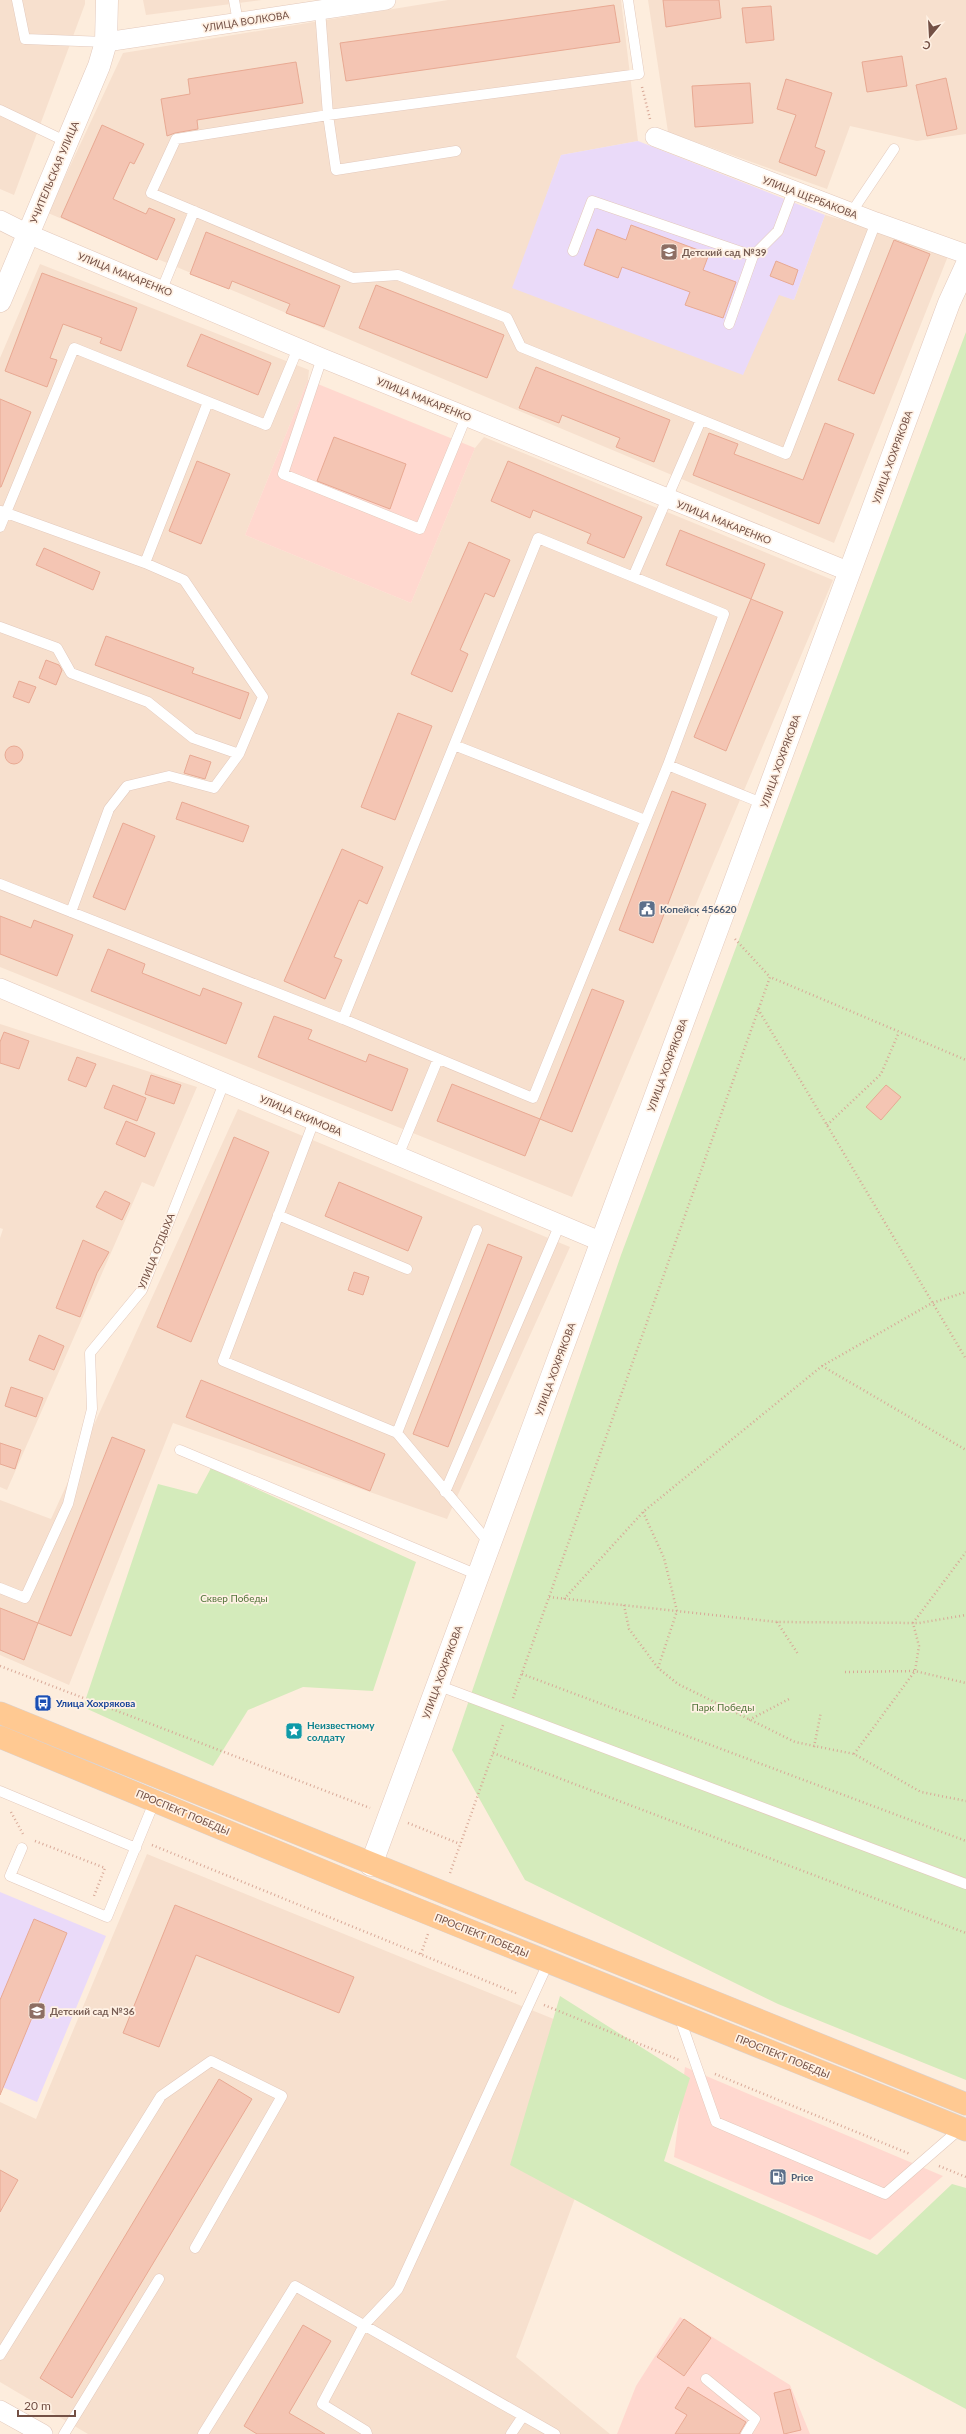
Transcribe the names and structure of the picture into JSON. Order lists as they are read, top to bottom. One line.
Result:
{"streets":{"main road":["ПРОСПЕКТ ПОБЕДЫ"],"street":["УЛИЦА ВОЛКОВА","УЧИТЕЛЬСКАЯ УЛИЦА","УЛИЦА ЩЕРБАКОВА","УЛИЦА МАКАРЕНКО","УЛИЦА ХОХРЯКОВА","УЛИЦА ЕКИМОВА"],"lane":["УЛИЦА ОТДЫХА"]},"crossings":[["УЛИЦА ВОЛКОВА","УЧИТЕЛЬСКАЯ УЛИЦА"],["УЧИТЕЛЬСКАЯ УЛИЦА","УЛИЦА МАКАРЕНКО"],["УЛИЦА МАКАРЕНКО","УЛИЦА ХОХРЯКОВА"],["УЛИЦА ХОХРЯКОВА","УЛИЦА ЕКИМОВА"],["УЛИЦА ЕКИМОВА","УЛИЦА ОТДЫХА"]],"parks":["Сквер Победы","Парк Победы"],"places":{"school or university":["Детский сад №39","Детский сад №36"],"public building":["Копейск 456620"],"bus stop":["Улица Хохрякова"],"place":["Неизвестному солдату"],"fuel station":["Price"]},"scale_bar":"20 m","north":"bottom"}
